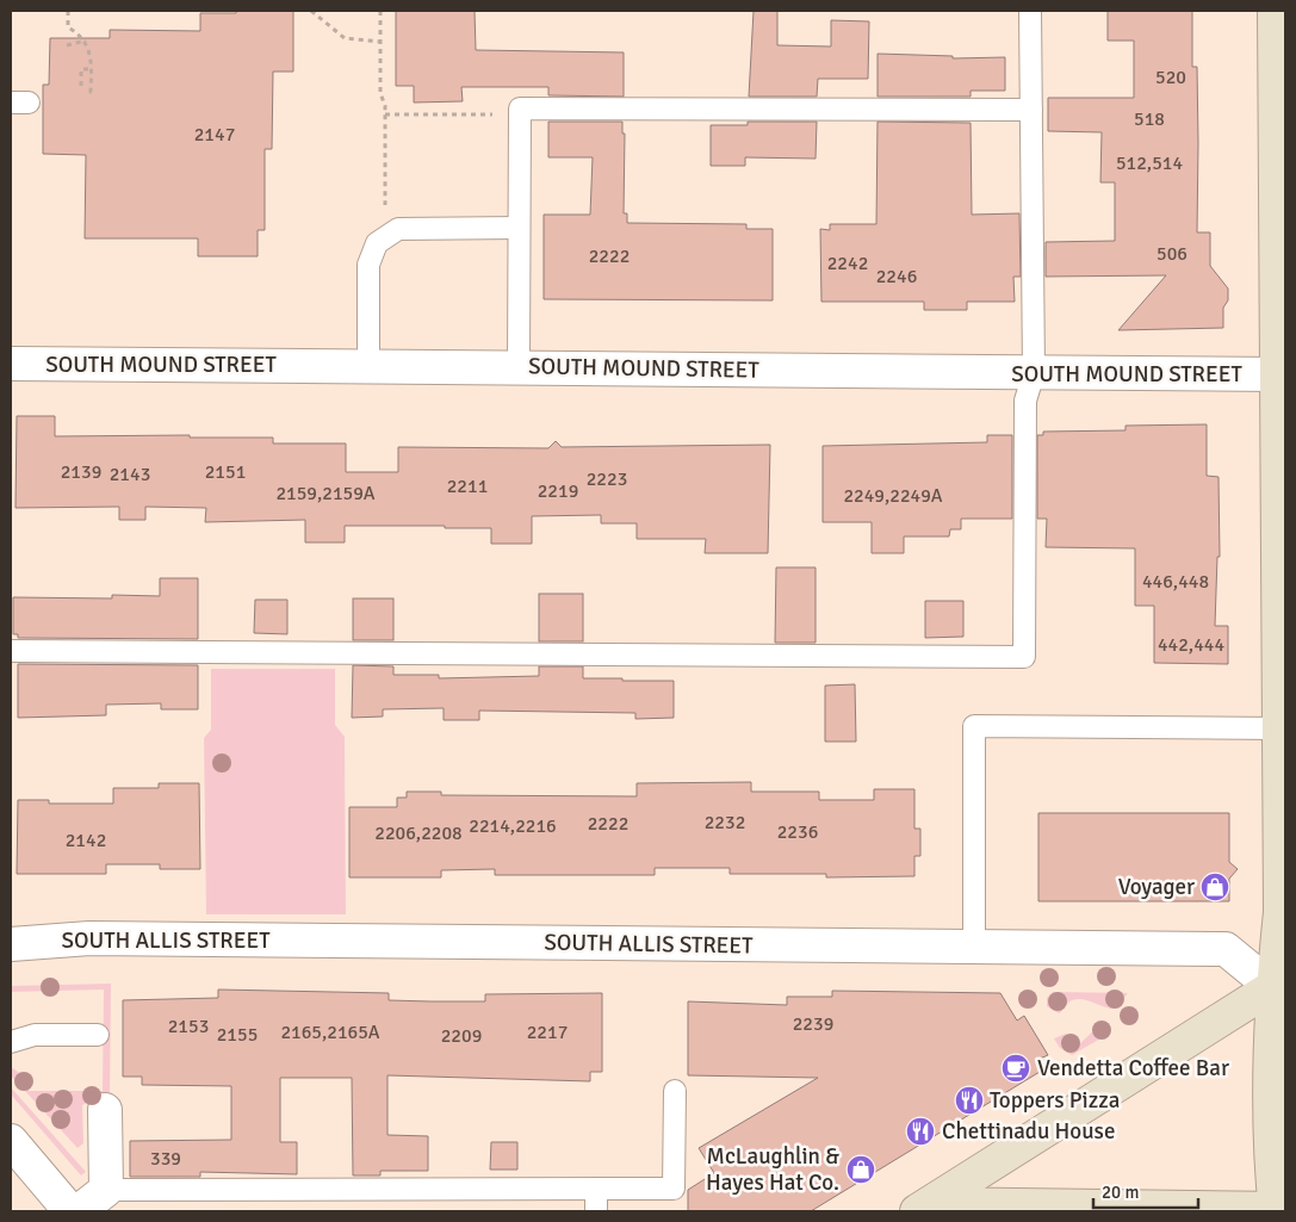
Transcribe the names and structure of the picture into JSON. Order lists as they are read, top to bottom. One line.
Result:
{"streets":{"street":["SOUTH MOUND STREET","SOUTH ALLIS STREET"]},"places":{"shop":["Voyager","McLaughlin & Hayes Hat Co."],"cafe":["Vendetta Coffee Bar"],"restaurant":["Toppers Pizza","Chettinadu House"]},"house_numbers":["520","518","2147","512,514","506","2222","2242","2246","2139","2151","2143","2223","2211","2219","2159,2159A","2249,2249A","446,448","442,444","2232","2222","2214,2216","2236","2206,2208","2142","2239","2153","2165,2165A","2217","2155","2209","339"],"scale_bar":"20 m"}
